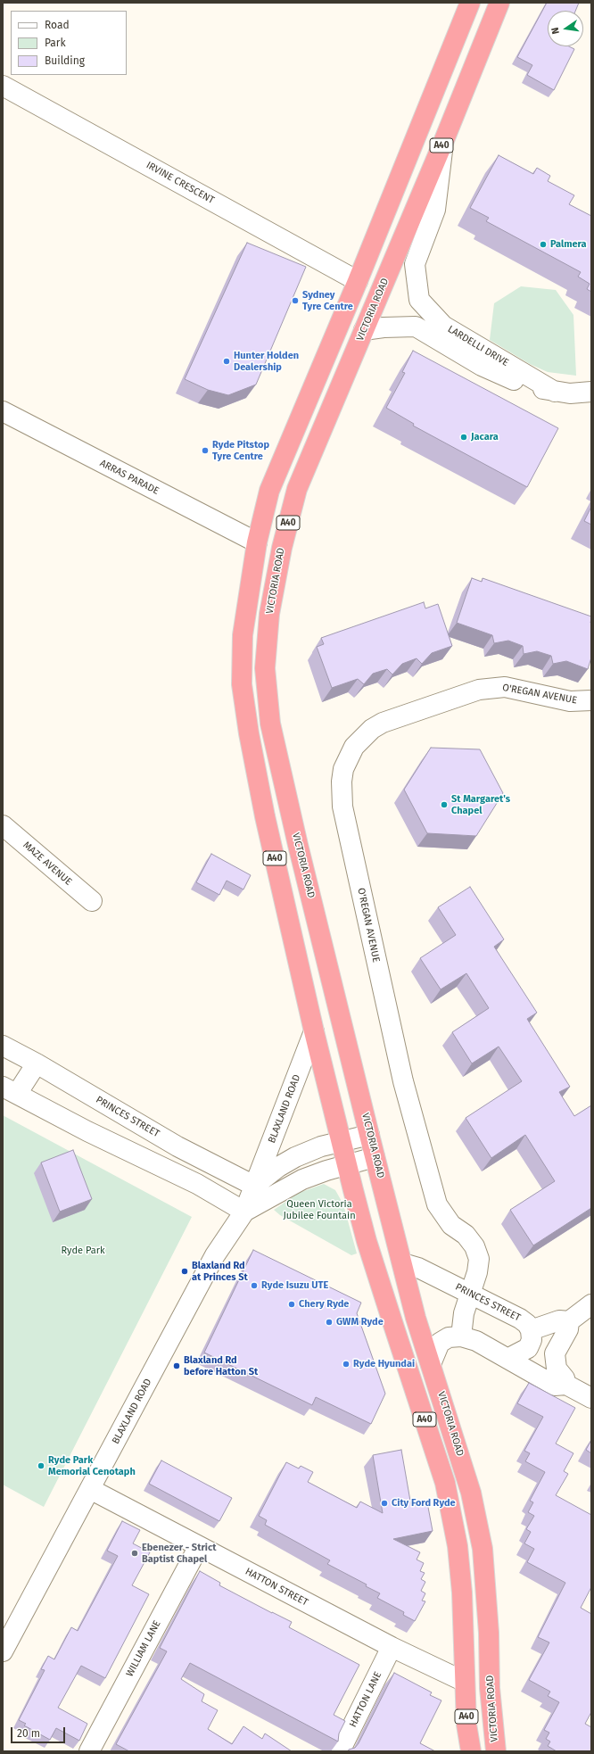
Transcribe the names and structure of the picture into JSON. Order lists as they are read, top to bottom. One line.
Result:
{"streets":{"highway":["A40","VICTORIA ROAD"],"street":["IRVINE CRESCENT","LARDELLI DRIVE","ARRAS PARADE","O'REGAN AVENUE","MAZE AVENUE","BLAXLAND ROAD","PRINCES STREET","HATTON STREET","WILLIAM LANE","HATTON LANE"]},"crossings":[["A40","IRVINE CRESCENT"],["A40","ARRAS PARADE"],["A40","BLAXLAND ROAD"],["A40","HATTON STREET"],["VICTORIA ROAD","LARDELLI DRIVE"],["VICTORIA ROAD","BLAXLAND ROAD"],["VICTORIA ROAD","PRINCES STREET"],["O'REGAN AVENUE","PRINCES STREET"],["BLAXLAND ROAD","PRINCES STREET"],["BLAXLAND ROAD","HATTON STREET"],["HATTON STREET","WILLIAM LANE"],["HATTON STREET","HATTON LANE"]],"parks":["Queen Victoria Jubilee Fountain","Ryde Park"],"places":["Palmera","Sydney Tyre Centre","Hunter Holden Dealership","Jacara","Ryde Pitstop Tyre Centre","St Margaret's Chapel","Blaxland Rd at Princes St","Ryde Isuzu UTE","Chery Ryde","GWM Ryde","Ryde Hyundai","Blaxland Rd before Hatton St","Ryde Park Memorial Cenotaph","City Ford Ryde","Ebenezer - Strict Baptist Chapel"],"legend":["Road","Park","Building"],"scale_bar":"20 m","north":"left"}
